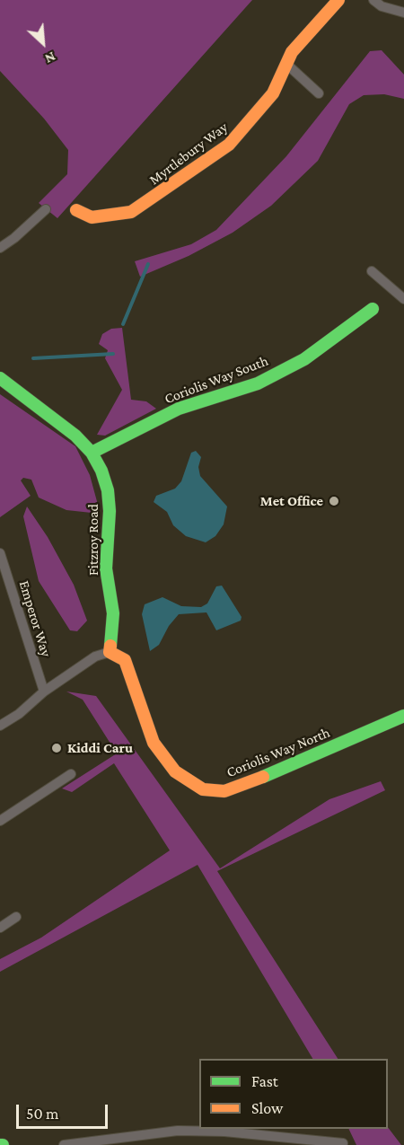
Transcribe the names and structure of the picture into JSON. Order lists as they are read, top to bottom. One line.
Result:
{"streets":{"street":["Myrtlebury Way","Coriolis Way South","Fitzroy Road","Emperor Way","Coriolis Way North"]},"crossings":[["Coriolis Way South","Fitzroy Road"],["Fitzroy Road","Coriolis Way North"]],"places":["Met Office","Kiddi Caru"],"legend":["Fast","Slow"],"scale_bar":"50 m","north":"bottom right"}
